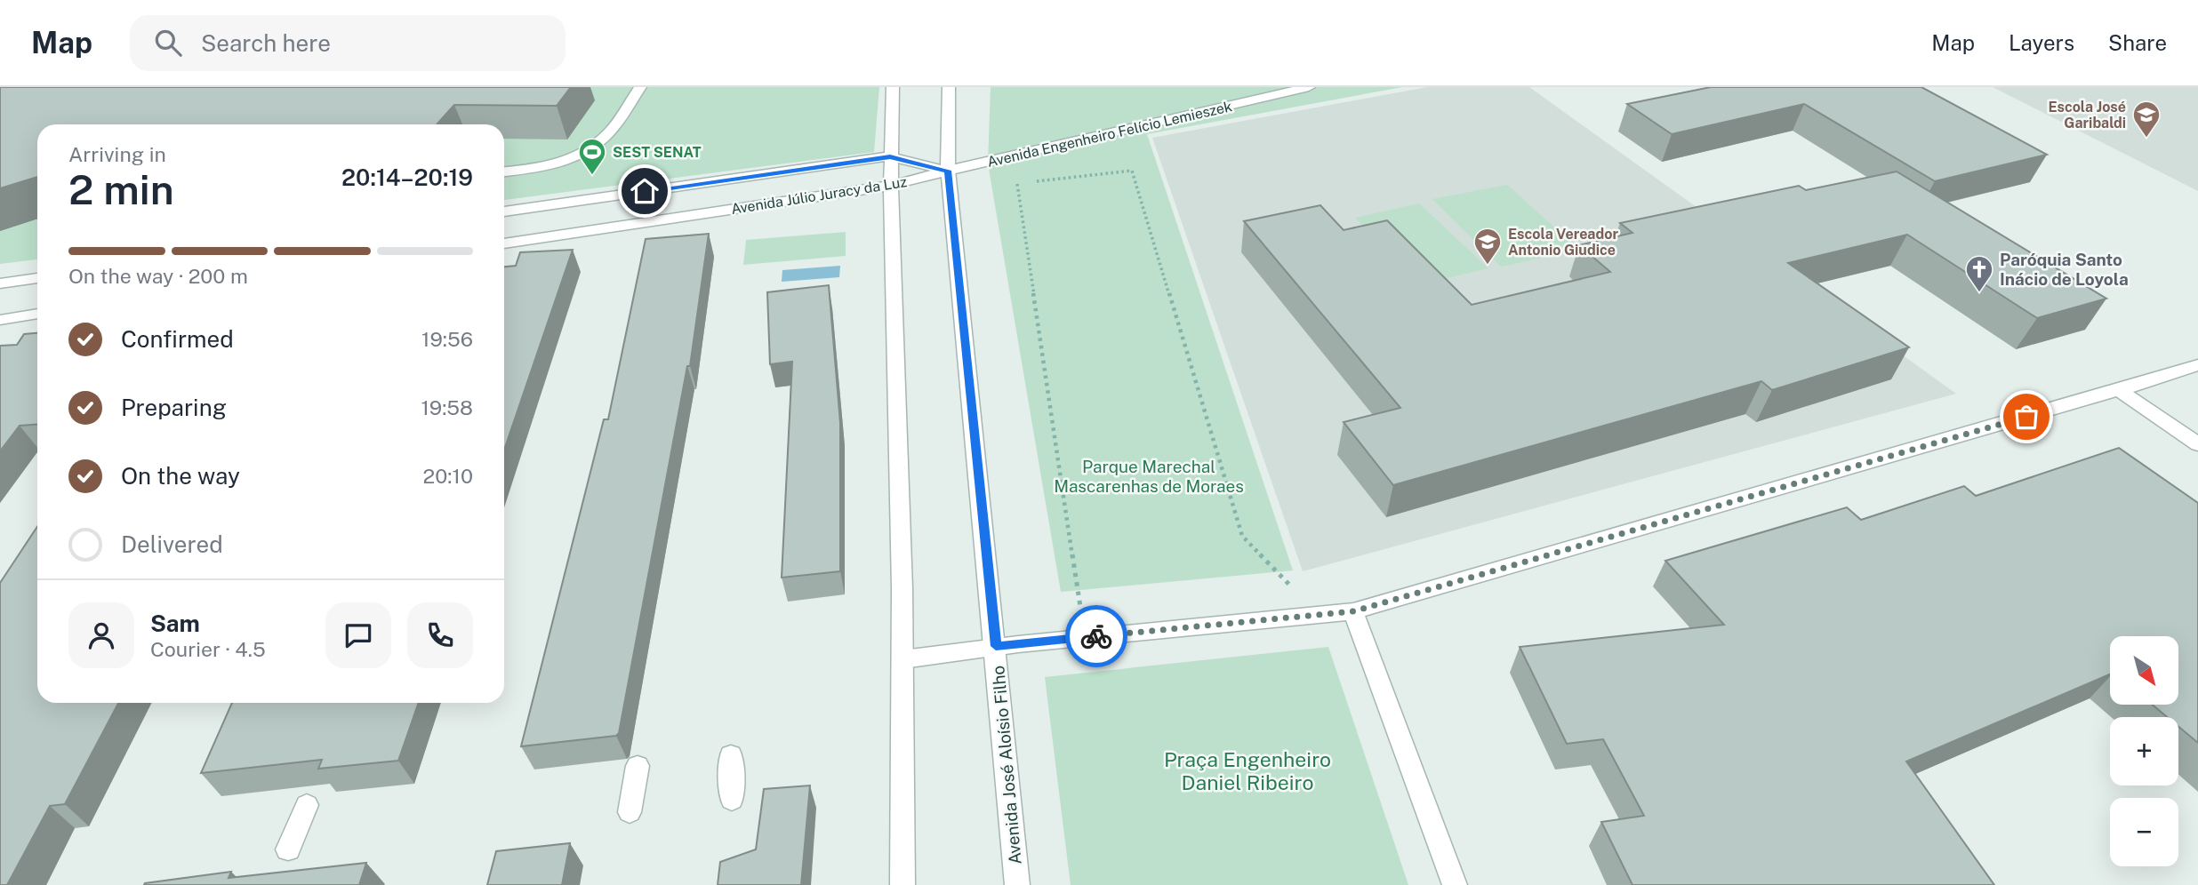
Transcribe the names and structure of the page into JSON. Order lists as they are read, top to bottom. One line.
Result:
{"streets":{"street":["Avenida Engenheiro Felício Lemieszek","Avenida Júlio Juracy da Luz","Avenida José Aloísio Filho"]},"crossings":[["Avenida Engenheiro Felício Lemieszek","Avenida Júlio Juracy da Luz"],["Avenida Engenheiro Felício Lemieszek","Avenida José Aloísio Filho"],["Avenida Júlio Juracy da Luz","Avenida José Aloísio Filho"]],"parks":["Parque Marechal Mascarenhas de Moraes","Praça Engenheiro Daniel Ribeiro"],"places":{"school or university":["Escola José Garibaldi","Escola Vereador Antonio Giudice"],"sports":["SEST SENAT"],"church":["Paróquia Santo Inácio de Loyola"]},"north":"bottom right","page":{"header":"Map","search":"Search here","nav":["Map","Layers","Share"],"heading":["2 min","Arriving in","20:14–20:19"],"panel":["Sam","Courier · 4.5"],"bar":"On the way · 200 m","list":[["Confirmed","19:56"],["Preparing","19:58"],["On the way","20:10"],"Delivered"],"map_buttons":["+","−"]}}
